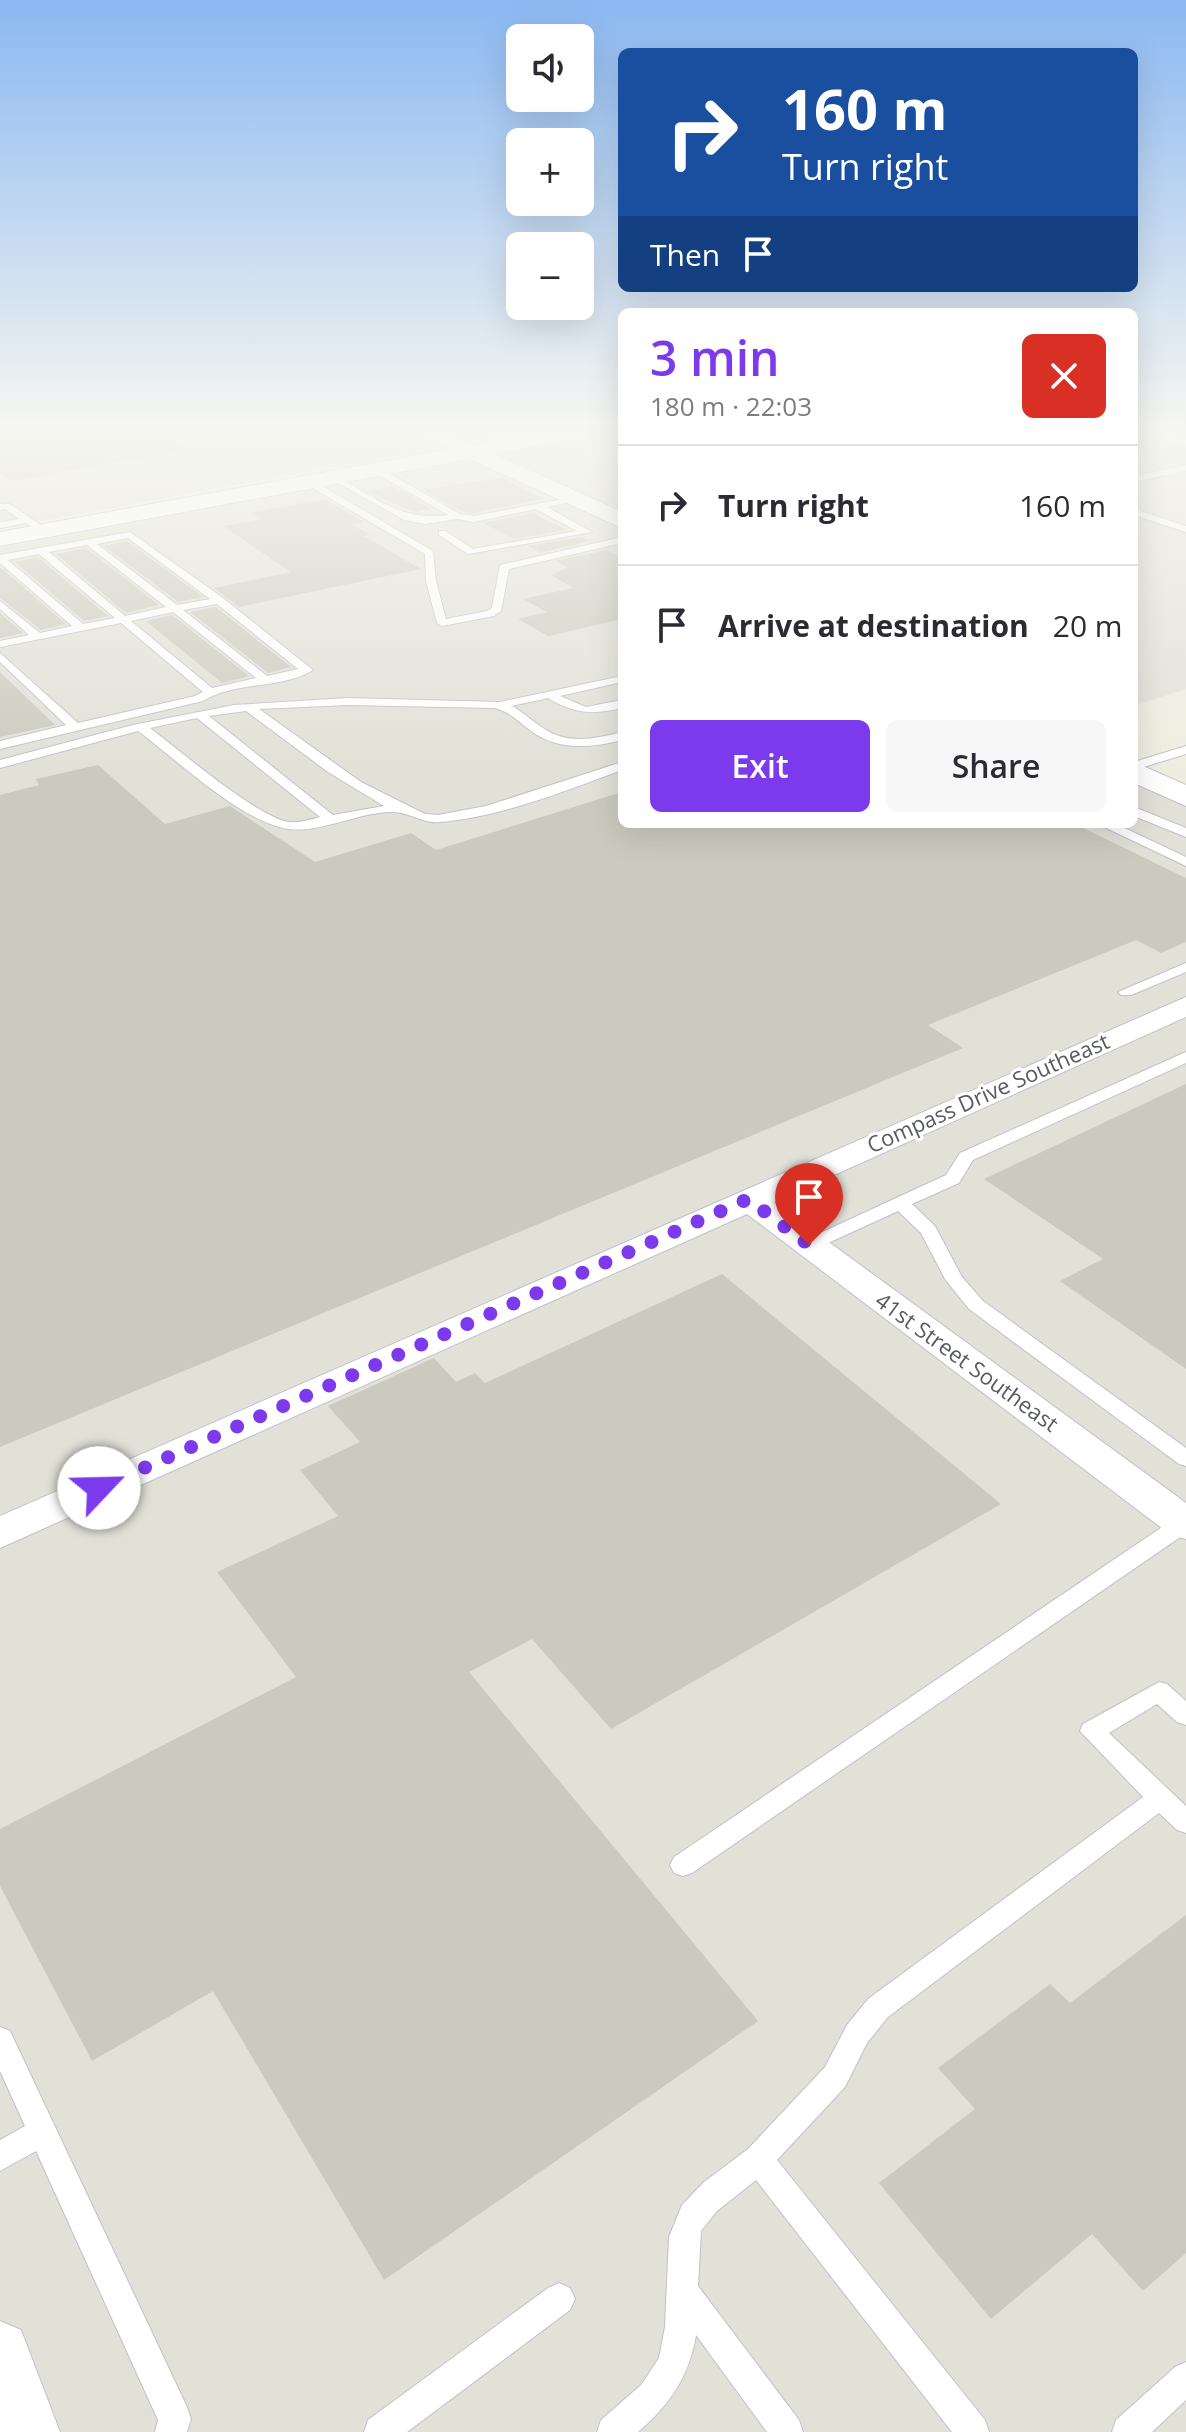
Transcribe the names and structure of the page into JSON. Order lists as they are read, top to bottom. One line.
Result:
{"streets":{"street":["Compass Drive Southeast","41st Street Southeast"]},"crossings":[["Compass Drive Southeast","41st Street Southeast"]],"page":{"map_buttons":["+","−"],"turn":["160 m","Turn right"],"then":"Then","heading":["3 min","180 m · 22:03"],"list":[{"name":"Turn right","value":"160 m"},{"name":"Arrive at destination","value":"20 m"}],"buttons":["Exit","Share"]}}
